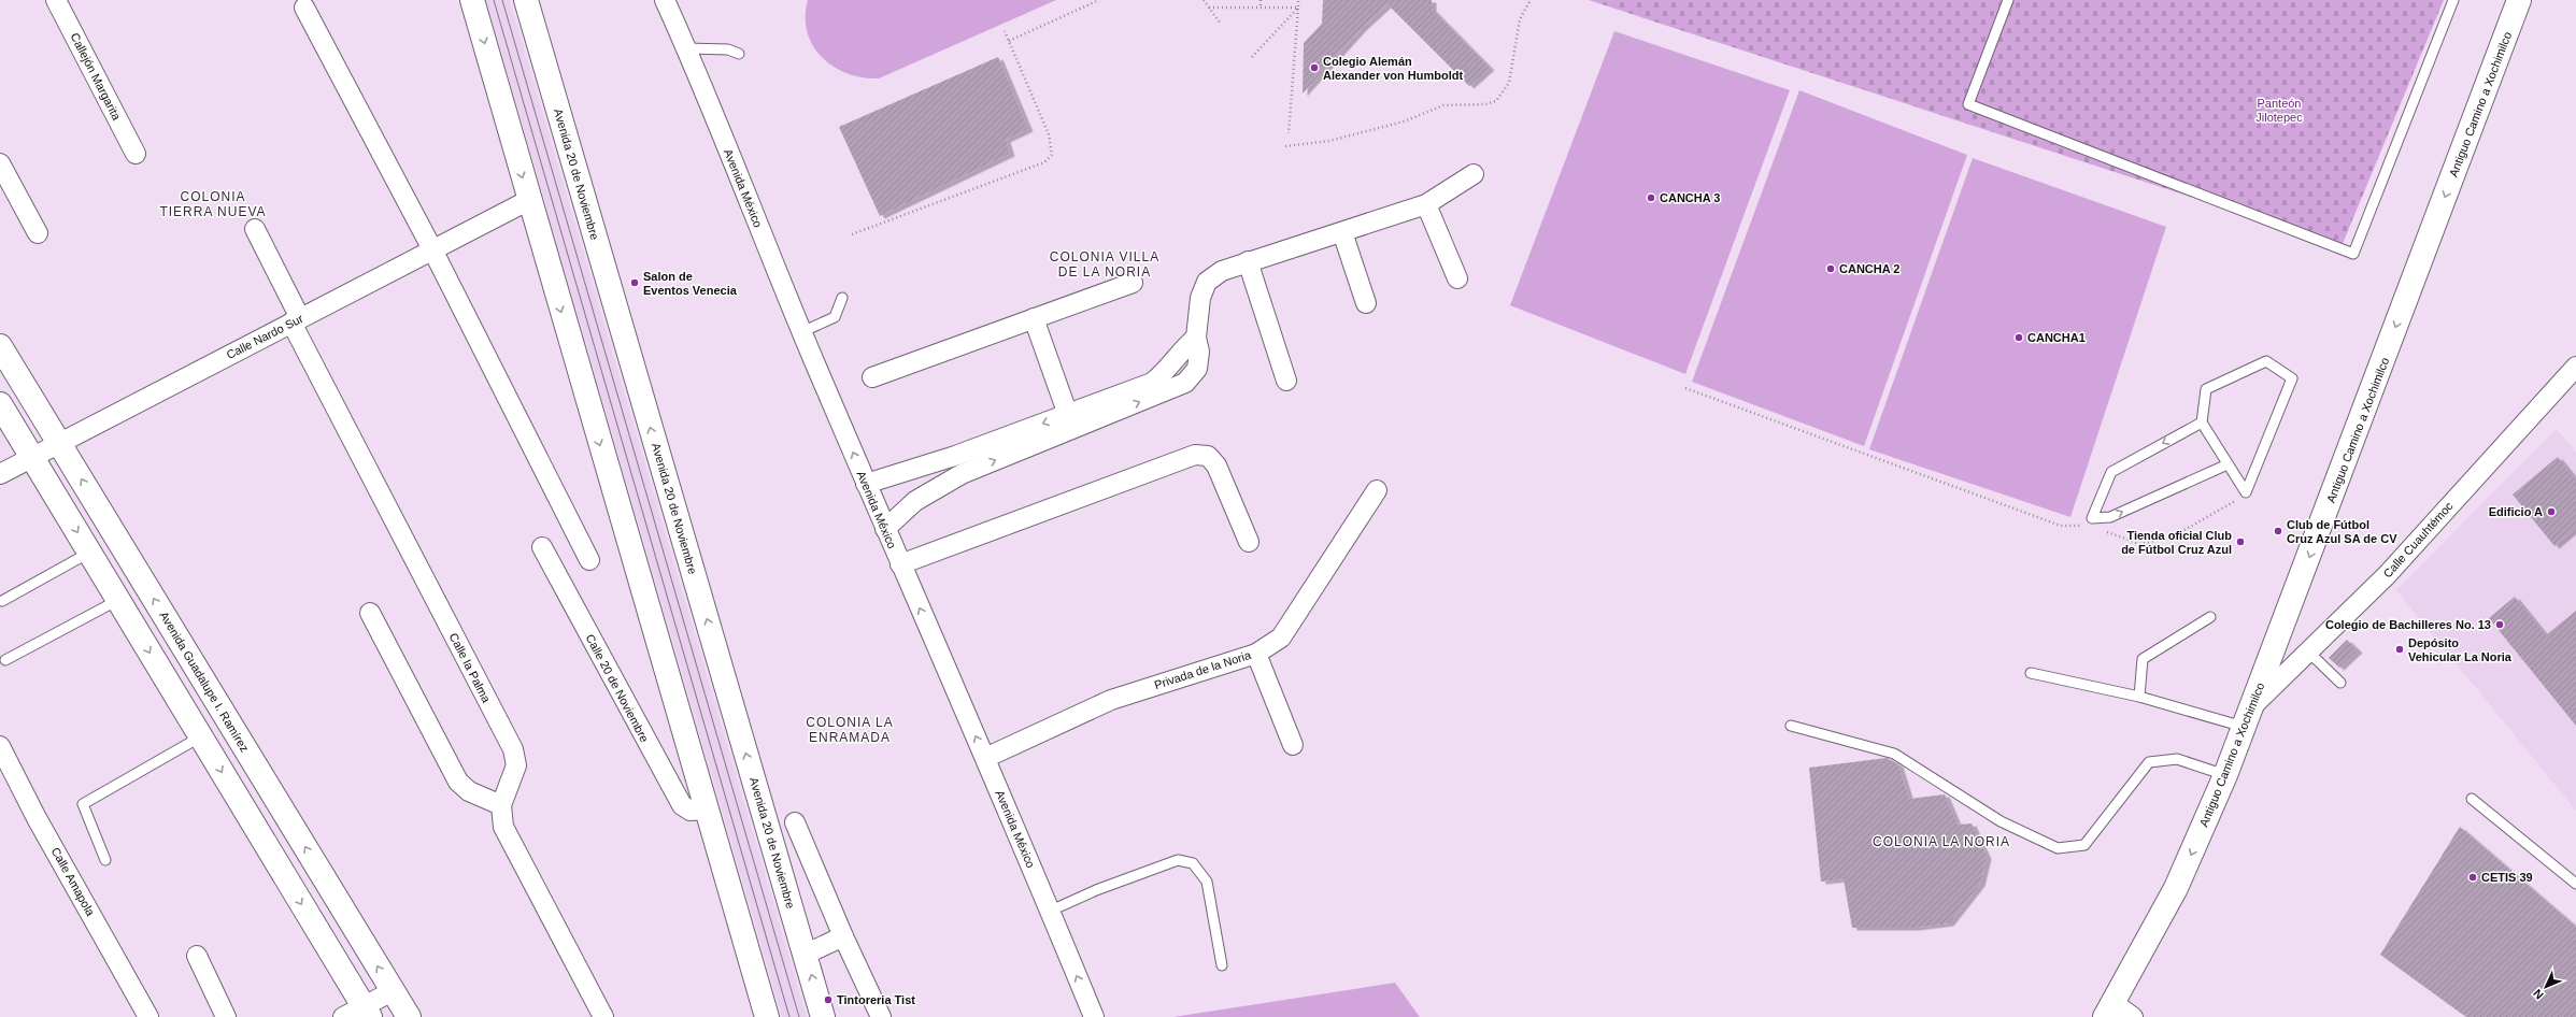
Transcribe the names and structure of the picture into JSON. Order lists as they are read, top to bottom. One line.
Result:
{"streets":{"main road":["Antiguo Camino a Xochimilco","Avenida 20 de Noviembre","Avenida Guadalupe I. Ramírez"],"street":["Callejón Margarita","Avenida México","Calle Nardo Sur","Calle Cuauhtémoc","Calle la Palma","Privada de la Noria","Calle 20 de Noviembre","Calle Amapola"]},"crossings":[["Antiguo Camino a Xochimilco","Calle Cuauhtémoc"],["Avenida México","Privada de la Noria"],["Calle Nardo Sur","Calle la Palma"],["Calle Nardo Sur","Avenida Guadalupe I. Ramírez"]],"one_way":["Antiguo Camino a Xochimilco","Avenida México"],"districts":["COLONIA TIERRA NUEVA","COLONIA VILLA DE LA NORIA","COLONIA LA ENRAMADA","COLONIA LA NORIA"],"parks":["Panteón Jilotepec"],"places":["Colegio Alemán Alexander von Humboldt","CANCHA 3","CANCHA 2","Salon de Eventos Venecia","CANCHA1","Edificio A","Club de Fútbol Cruz Azul SA de CV","Tienda oficial Club de Fútbol Cruz Azul","Colegio de Bachilleres No. 13","Depósito Vehicular La Noria","CETIS 39","Tintoreria Tist"],"north":"bottom left"}
